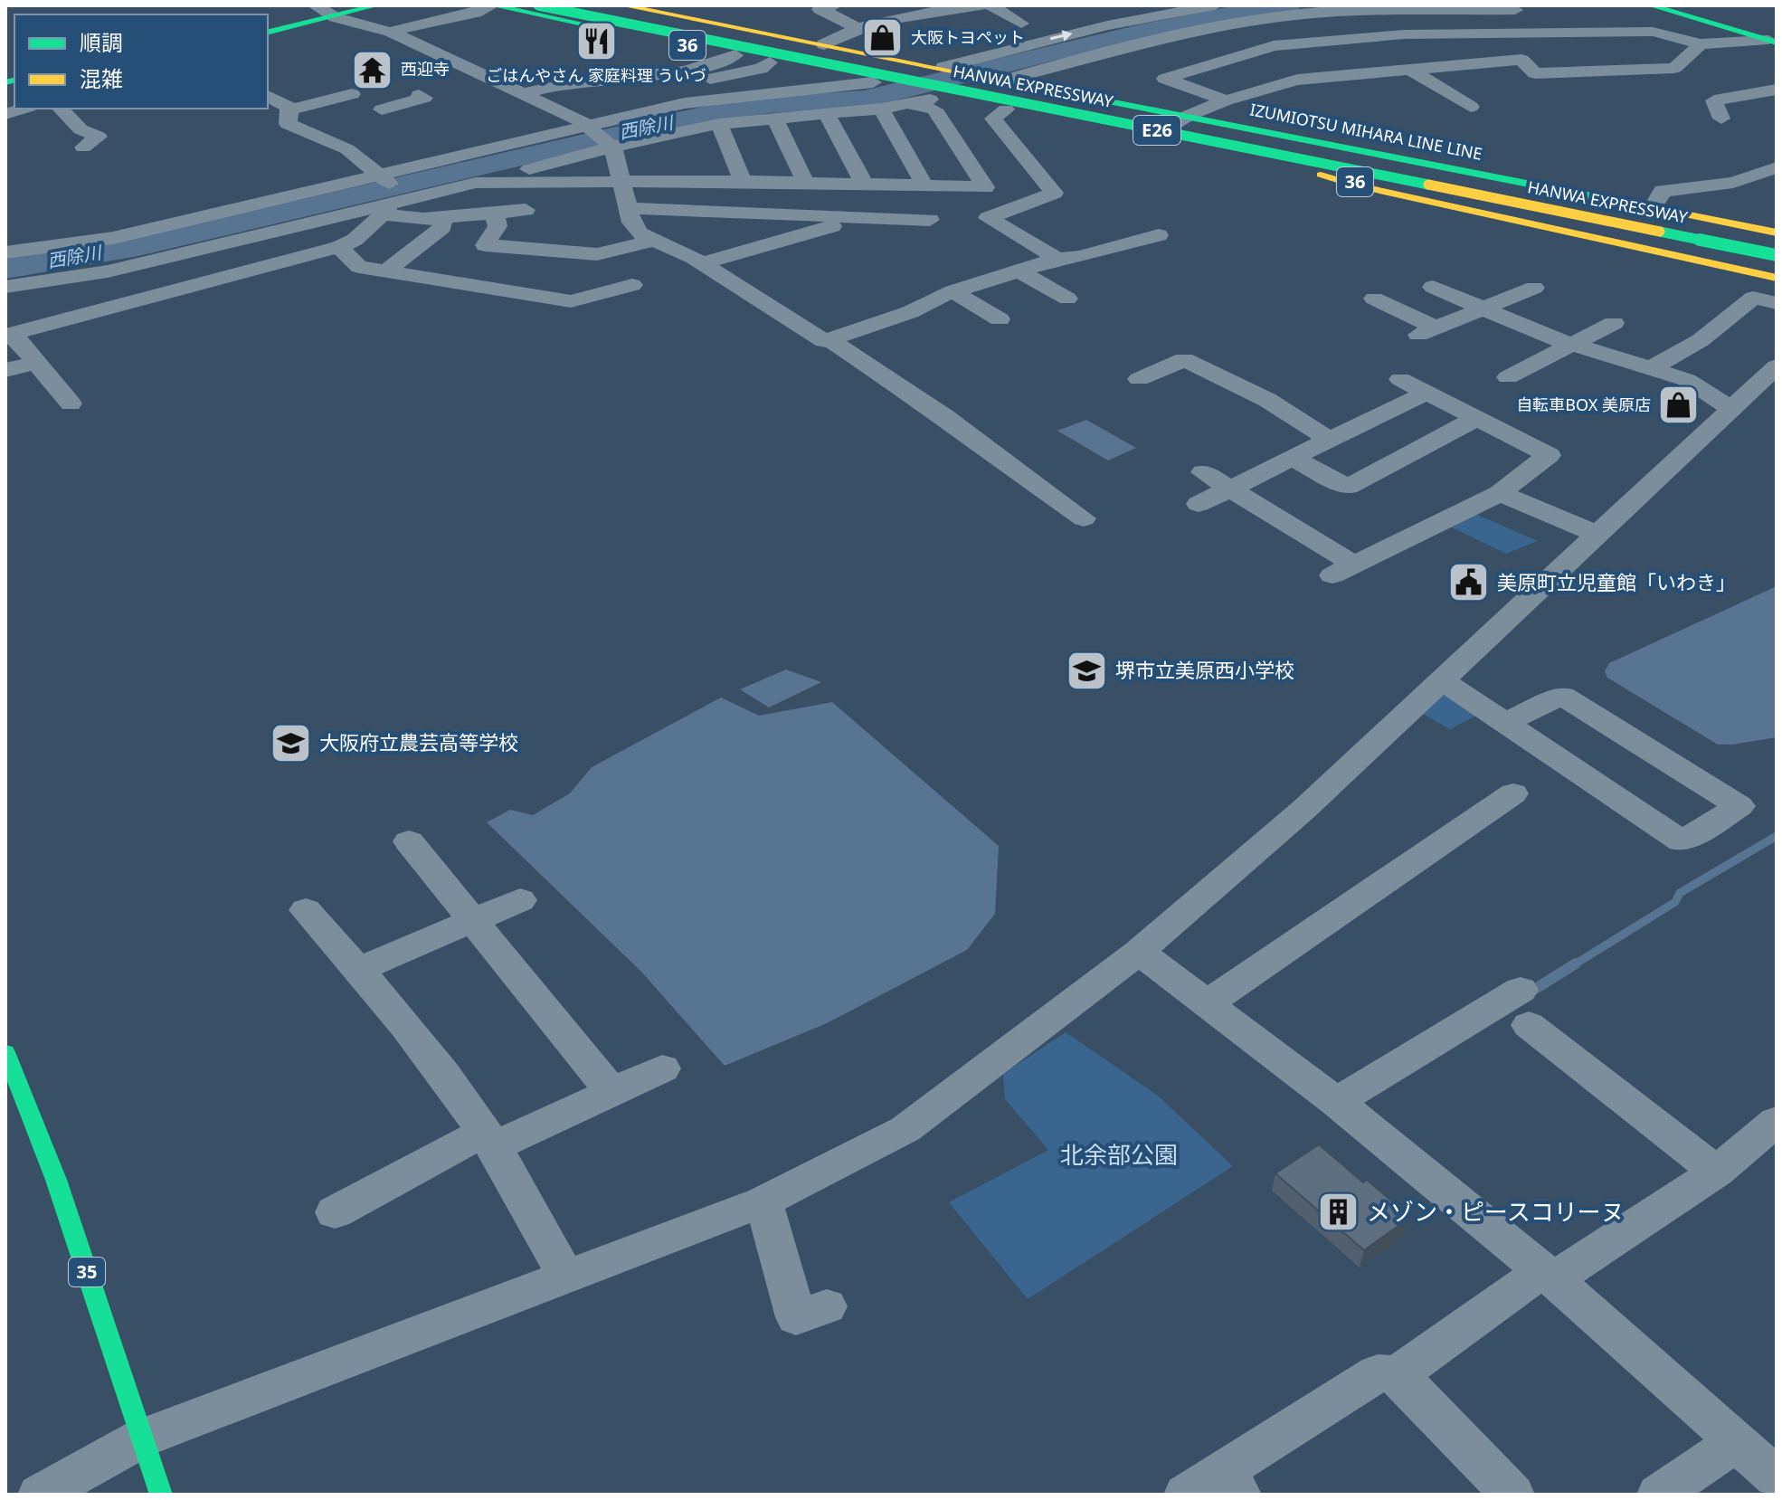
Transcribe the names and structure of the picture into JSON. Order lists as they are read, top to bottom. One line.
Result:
{"streets":{"main road":["36","HANWA EXPRESSWAY","E26","IZUMIOTSU MIHARA LINE LINE","35"]},"crossings":[["36","IZUMIOTSU MIHARA LINE LINE"]],"water":["西除川"],"parks":["北余部公園"],"places":{"shop":["大阪トヨペット","自転車BOX 美原店"],"restaurant":["ごはんやさん 家庭料理 ういづ"],"temple":["西迎寺"],"public building":["美原町立児童館「いわき」"],"school or university":["堺市立美原西小学校","大阪府立農芸高等学校"],"building":["メゾン・ピースコリーヌ"]},"legend":["順調","混雑"]}
